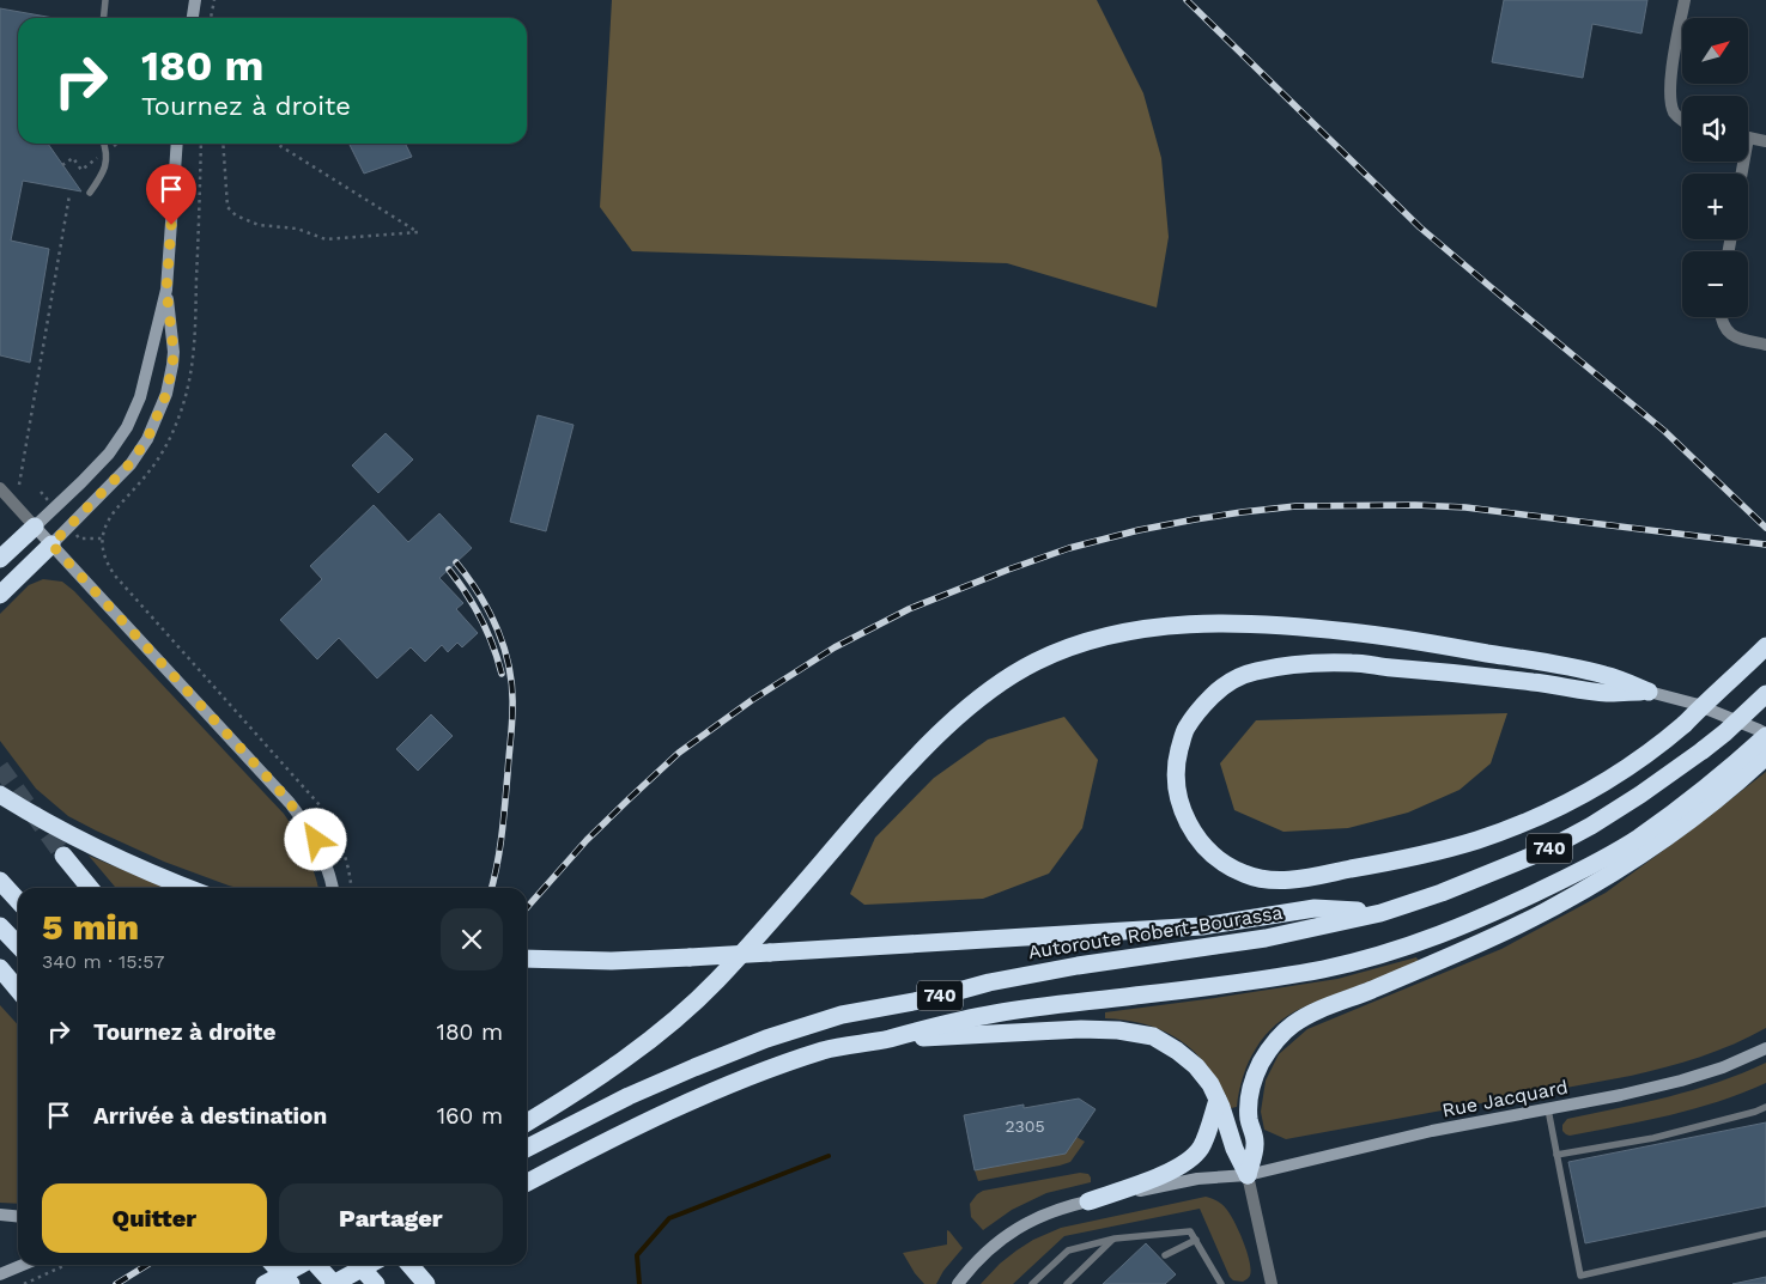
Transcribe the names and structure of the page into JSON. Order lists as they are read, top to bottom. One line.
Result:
{"streets":{"highway":["740","Autoroute Robert-Bourassa"],"street":["Rue Jacquard"]},"house_numbers":["2305"],"north":"top right","page":{"map_buttons":["+","−"],"turn":["180 m","Tournez à droite"],"heading":["5 min","340 m · 15:57"],"list":[{"name":"Tournez à droite","value":"180 m"},{"name":"Arrivée à destination","value":"160 m"}],"buttons":["Quitter","Partager"]}}
